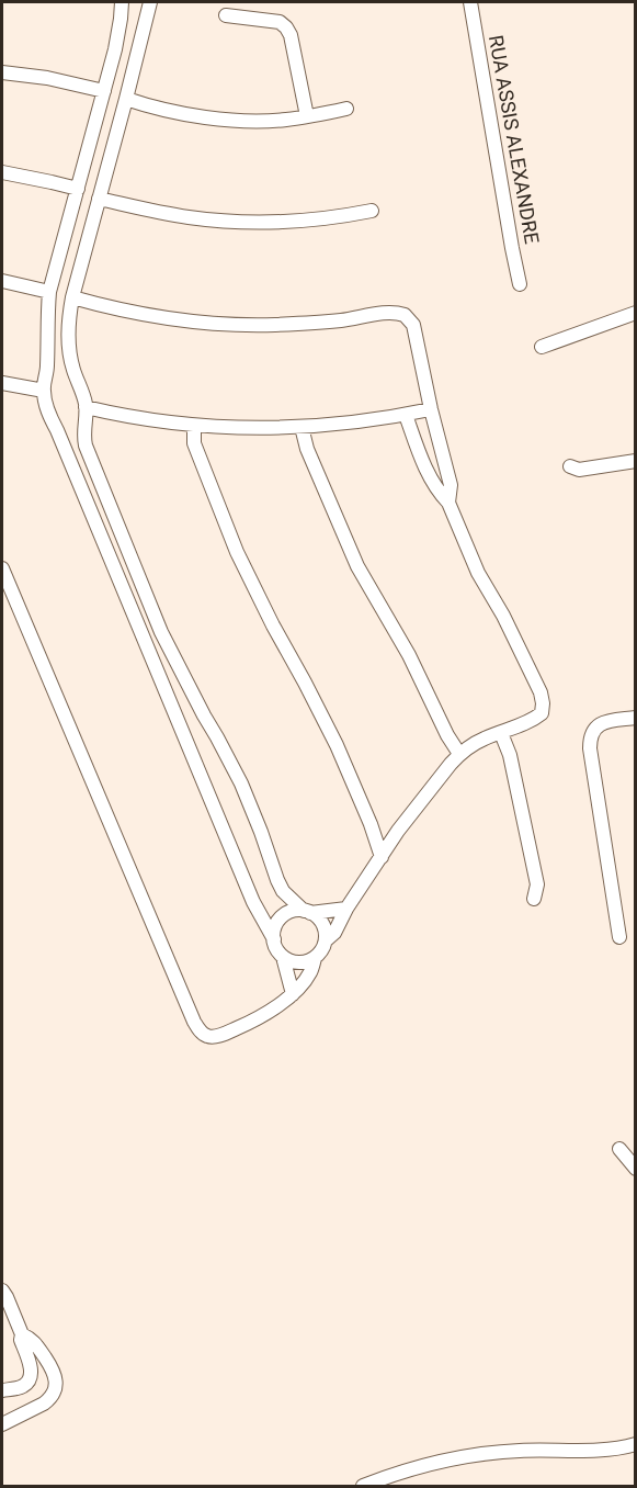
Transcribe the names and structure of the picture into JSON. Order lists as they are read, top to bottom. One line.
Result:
{"streets":{"street":["RUA ASSIS ALEXANDRE"]}}
